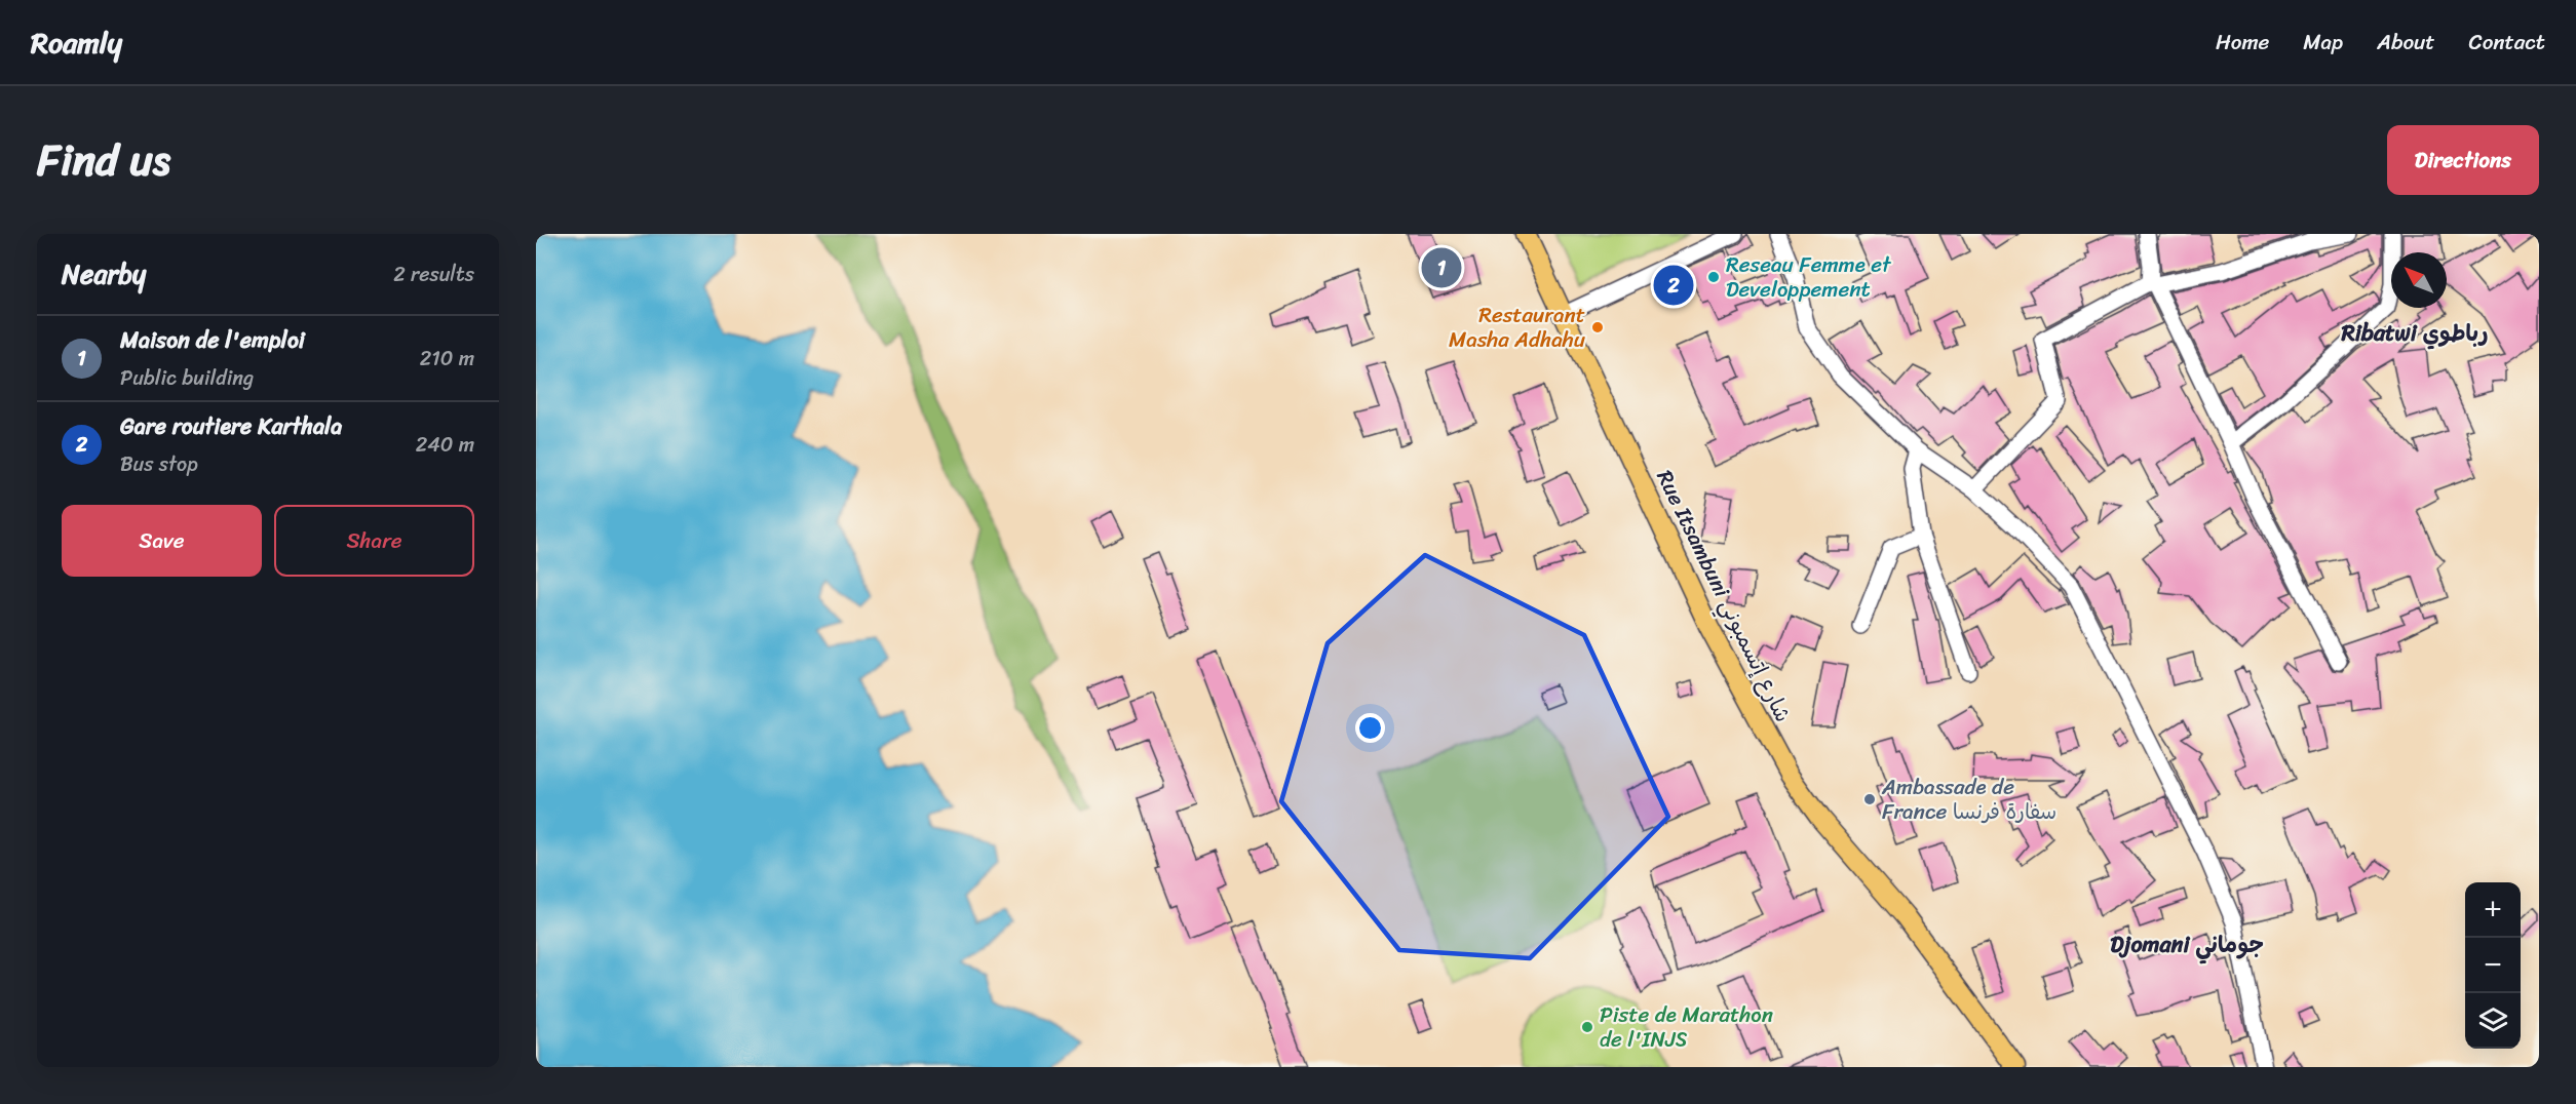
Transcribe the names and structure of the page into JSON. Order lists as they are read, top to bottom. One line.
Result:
{"streets":{"main road":["Rue Itsambuni شارع إتسمبوني"]},"districts":["Ribatwi رباطوي","Djomani جوماني"],"places":["Reseau Femme et Developpement","Restaurant Masha Adhahu","Ambassade de France سفارة فرنسا","Piste de Marathon de l'INJS"],"north":"top left","page":{"header":"Roamly","nav":["Home","Map","About","Contact"],"title":"Find us","buttons":["Directions",["Save","Share"]],"heading":["Nearby","2 results"],"pins":["1","2"],"list":[{"mark":"1","name":"Maison de l'emploi","note":"Public building","value":"210 m"},{"mark":"2","name":"Gare routiere Karthala","note":"Bus stop","value":"240 m"}],"map_buttons":["+","−"]}}
